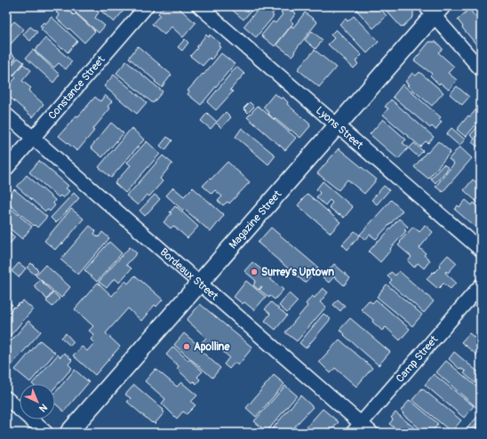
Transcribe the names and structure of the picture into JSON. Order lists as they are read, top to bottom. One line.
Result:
{"streets":{"street":["Constance Street","Lyons Street","Magazine Street","Bordeaux Street","Camp Street"]},"crossings":[["Constance Street","Bordeaux Street"],["Lyons Street","Magazine Street"],["Magazine Street","Bordeaux Street"],["Bordeaux Street","Camp Street"]],"places":["Surrey's Uptown","Apolline"],"north":"bottom right"}
